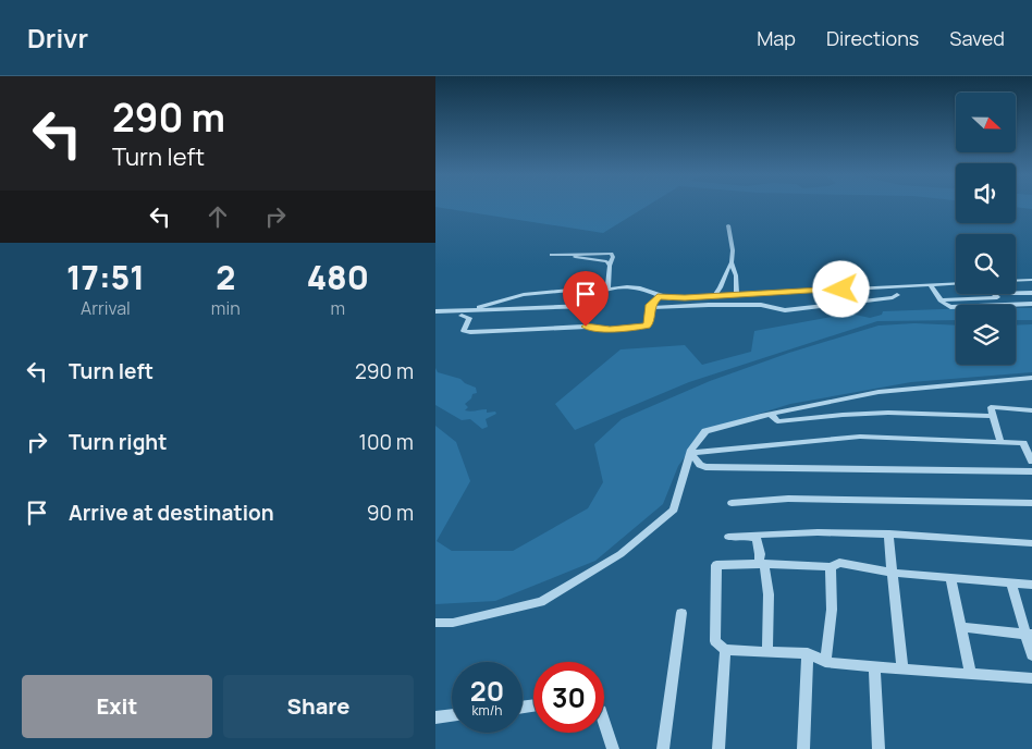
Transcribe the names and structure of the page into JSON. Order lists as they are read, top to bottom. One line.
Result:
{"north":"right","page":{"header":"Drivr","nav":["Map","Directions","Saved"],"turn":["290 m","Turn left"],"eta":["17:51","Arrival","2","min","480","m"],"list":[{"name":"Turn left","value":"290 m"},{"name":"Turn right","value":"100 m"},{"name":"Arrive at destination","value":"90 m"}],"speed":"20 km/h","limit":"30","buttons":["Exit","Share"]}}
